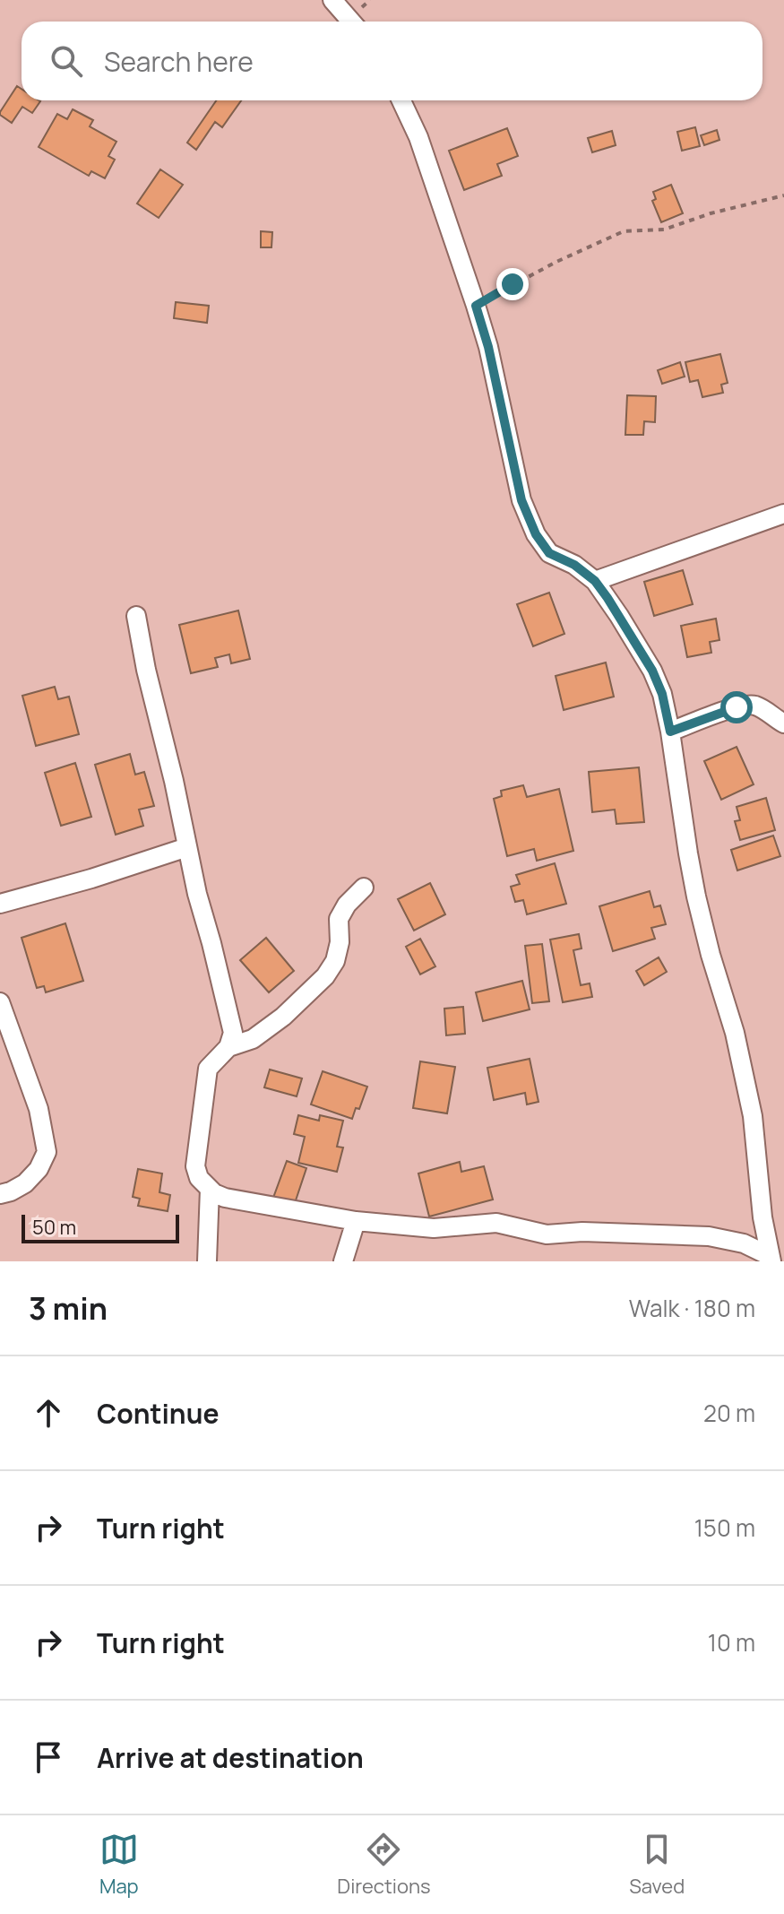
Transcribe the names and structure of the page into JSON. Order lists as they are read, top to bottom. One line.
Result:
{"scale_bar":"50 m","page":{"search":"Search here","scale":"50 m","heading":["3 min","Walk · 180 m"],"list":[["Continue","20 m"],["Turn right","150 m"],["Turn right","10 m"],"Arrive at destination"],"nav":["Map","Directions","Saved"]}}
